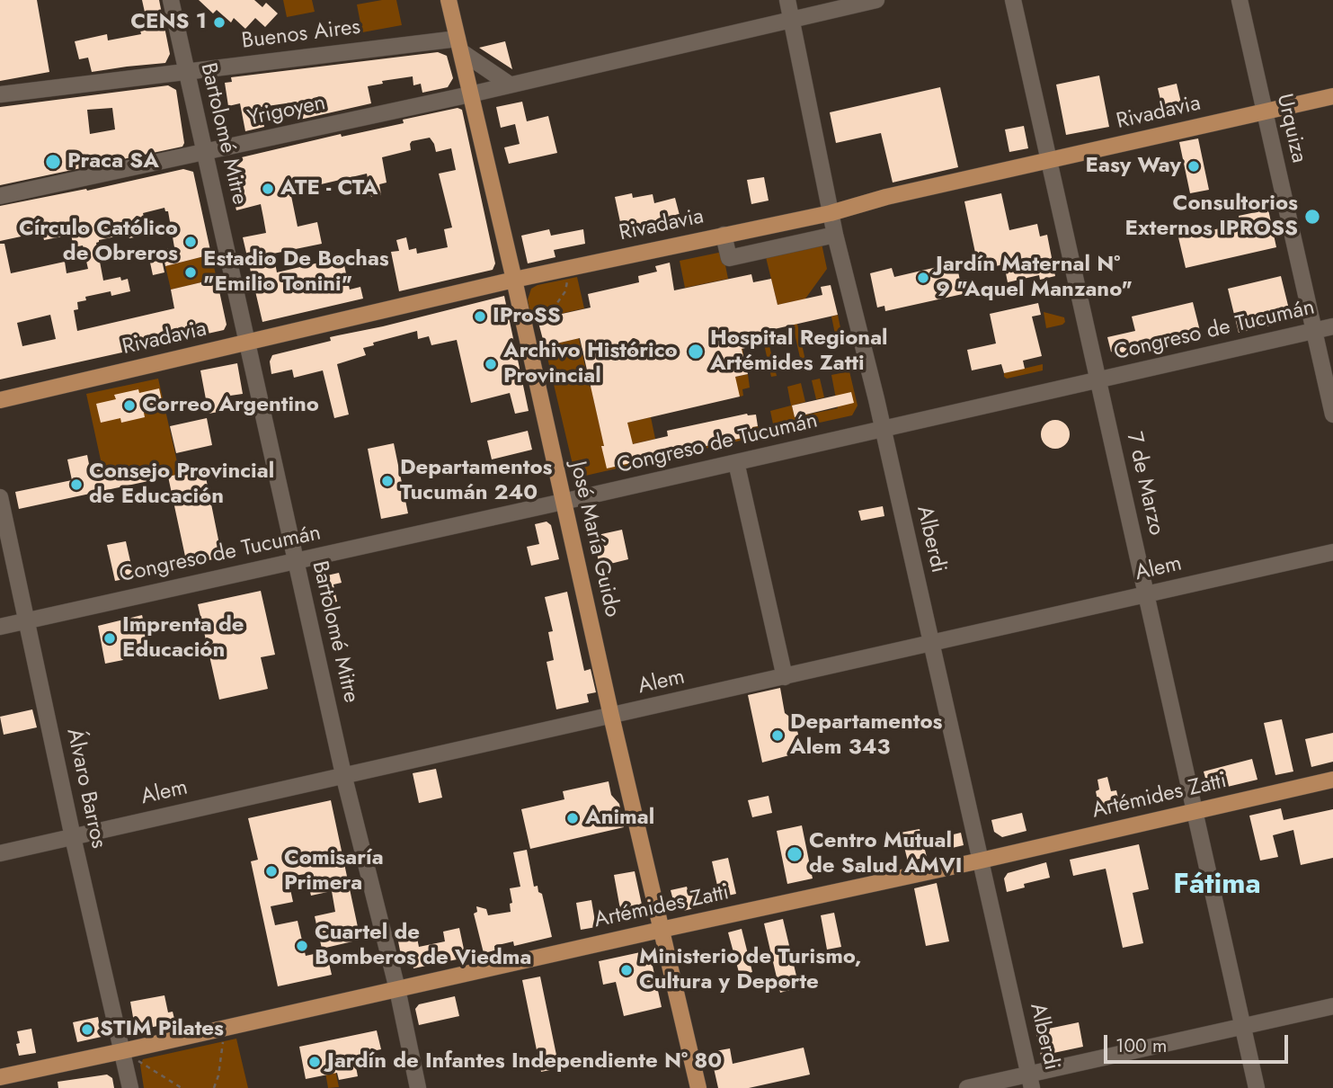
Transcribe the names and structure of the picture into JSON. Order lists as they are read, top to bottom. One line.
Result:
{"streets":{"main road":["Rivadavia","José María Guido","Artémides Zatti"],"street":["Buenos Aires","Yrigoyen","Urquiza","Bartolomé Mitre","Congreso de Tucumán","7 de Marzo","Alberdi","Alem","Álvaro Barros"]},"crossings":[["Buenos Aires","Bartolomé Mitre"],["Buenos Aires","José María Guido"],["Yrigoyen","Bartolomé Mitre"],["Yrigoyen","José María Guido"],["Yrigoyen","Alberdi"],["Rivadavia","Urquiza"],["Rivadavia","Bartolomé Mitre"],["Rivadavia","7 de Marzo"],["Rivadavia","José María Guido"],["Rivadavia","Alberdi"],["Urquiza","Congreso de Tucumán"],["Bartolomé Mitre","Congreso de Tucumán"],["Bartolomé Mitre","Alem"],["Bartolomé Mitre","Artémides Zatti"],["Congreso de Tucumán","7 de Marzo"],["Congreso de Tucumán","José María Guido"],["Congreso de Tucumán","Alberdi"],["Congreso de Tucumán","Álvaro Barros"],["7 de Marzo","Alem"],["7 de Marzo","Artémides Zatti"],["José María Guido","Alem"],["José María Guido","Artémides Zatti"],["Alberdi","Alem"],["Alberdi","Artémides Zatti"],["Alem","Álvaro Barros"],["Álvaro Barros","Artémides Zatti"]],"districts":["Fátima"],"places":["CENS 1","Praca SA","Easy Way","ATE - CTA","Consultorios Externos IPROSS","Círculo Católico de Obreros","Estadio De Bochas \"Emilio Tonini\"","Jardín Maternal N° 9 \"Aquel Manzano\"","IProSS","Hospital Regional Artémides Zatti","Archivo Histórico Provincial","Correo Argentino","Departamentos Tucumán 240","Consejo Provincial de Educación","Imprenta de Educación","Departamentos Alem 343","Animal","Centro Mutual de Salud AMVI","Comisaría Primera","Cuartel de Bomberos de Viedma","Ministerio de Turismo, Cultura y Deporte","STIM Pilates","Jardín de Infantes Independiente N° 80"],"scale_bar":"100 m"}
